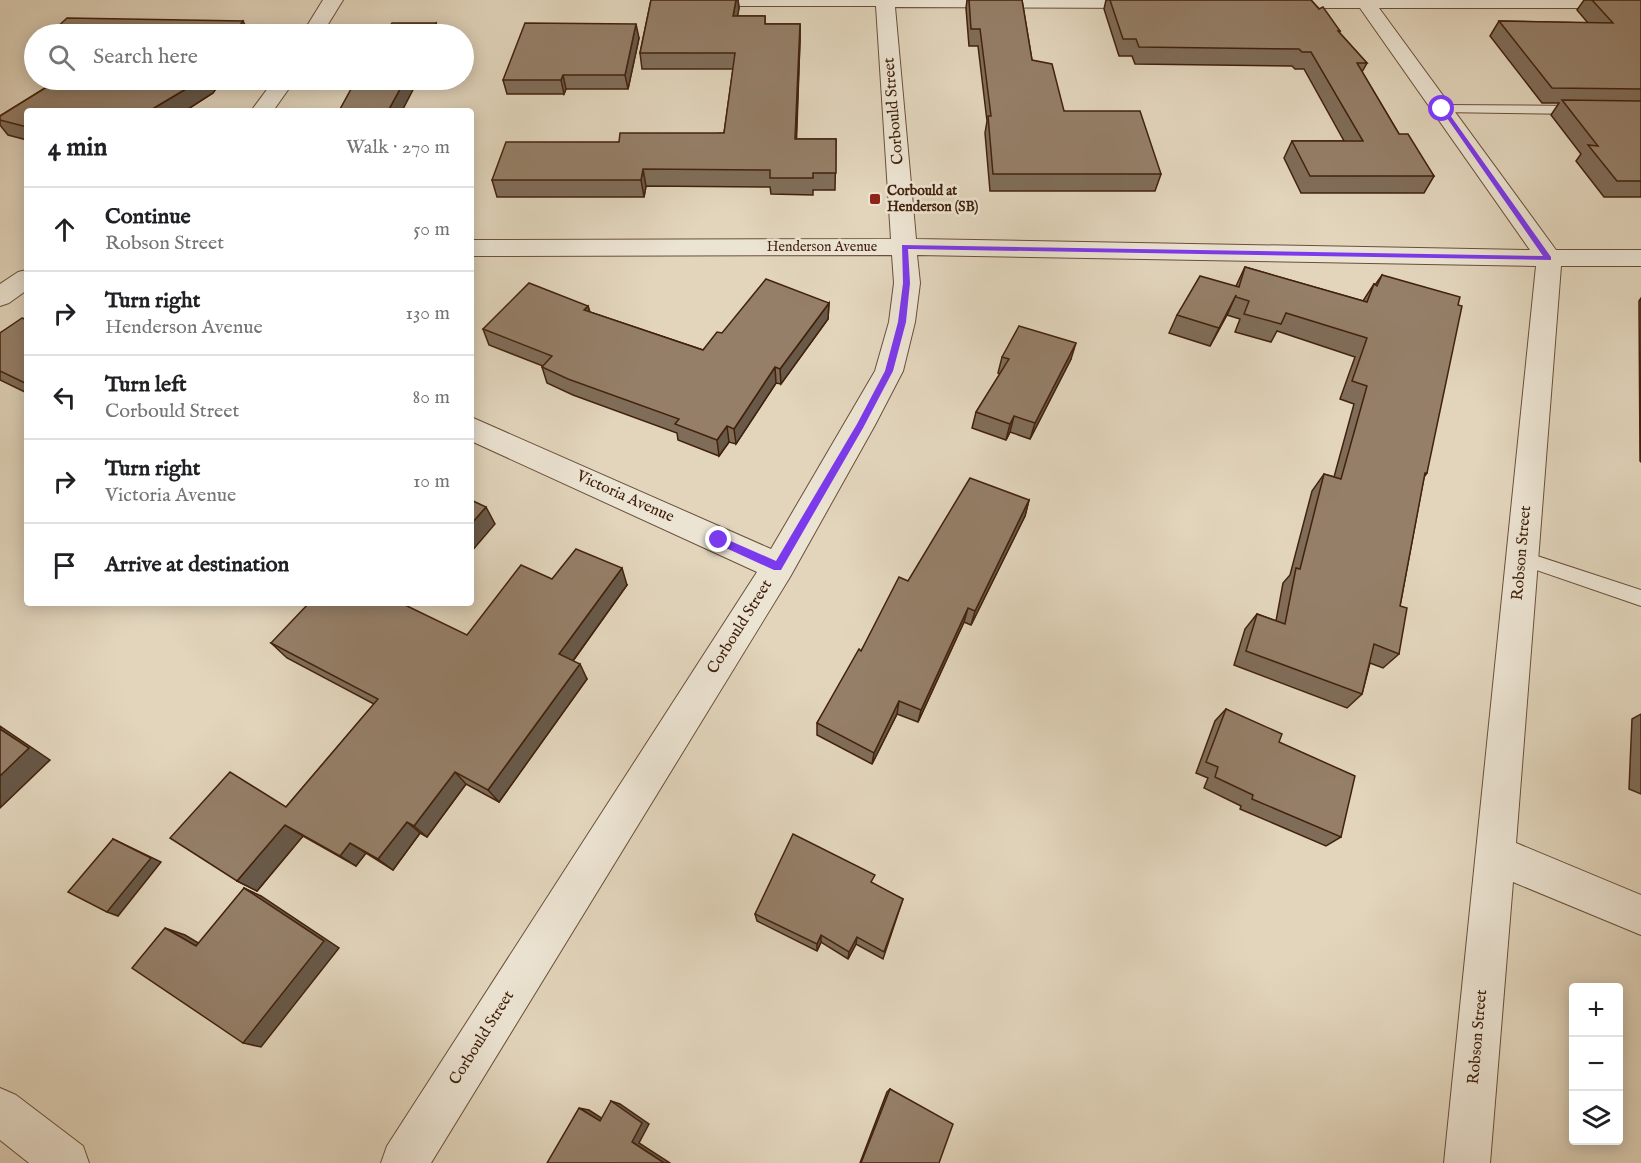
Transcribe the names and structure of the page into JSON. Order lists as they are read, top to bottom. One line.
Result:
{"streets":{"street":["Corbould Street","Henderson Avenue","Victoria Avenue","Robson Street"]},"crossings":[["Corbould Street","Henderson Avenue"],["Corbould Street","Victoria Avenue"],["Henderson Avenue","Robson Street"]],"places":{"transit":["Corbould at Henderson (SB)"]},"page":{"search":"Search here","heading":["4 min","Walk · 270 m"],"list":[["Continue","Robson Street","50 m"],["Turn right","Henderson Avenue","130 m"],["Turn left","Corbould Street","80 m"],["Turn right","Victoria Avenue","10 m"],"Arrive at destination"],"map_buttons":["+","−"]}}
